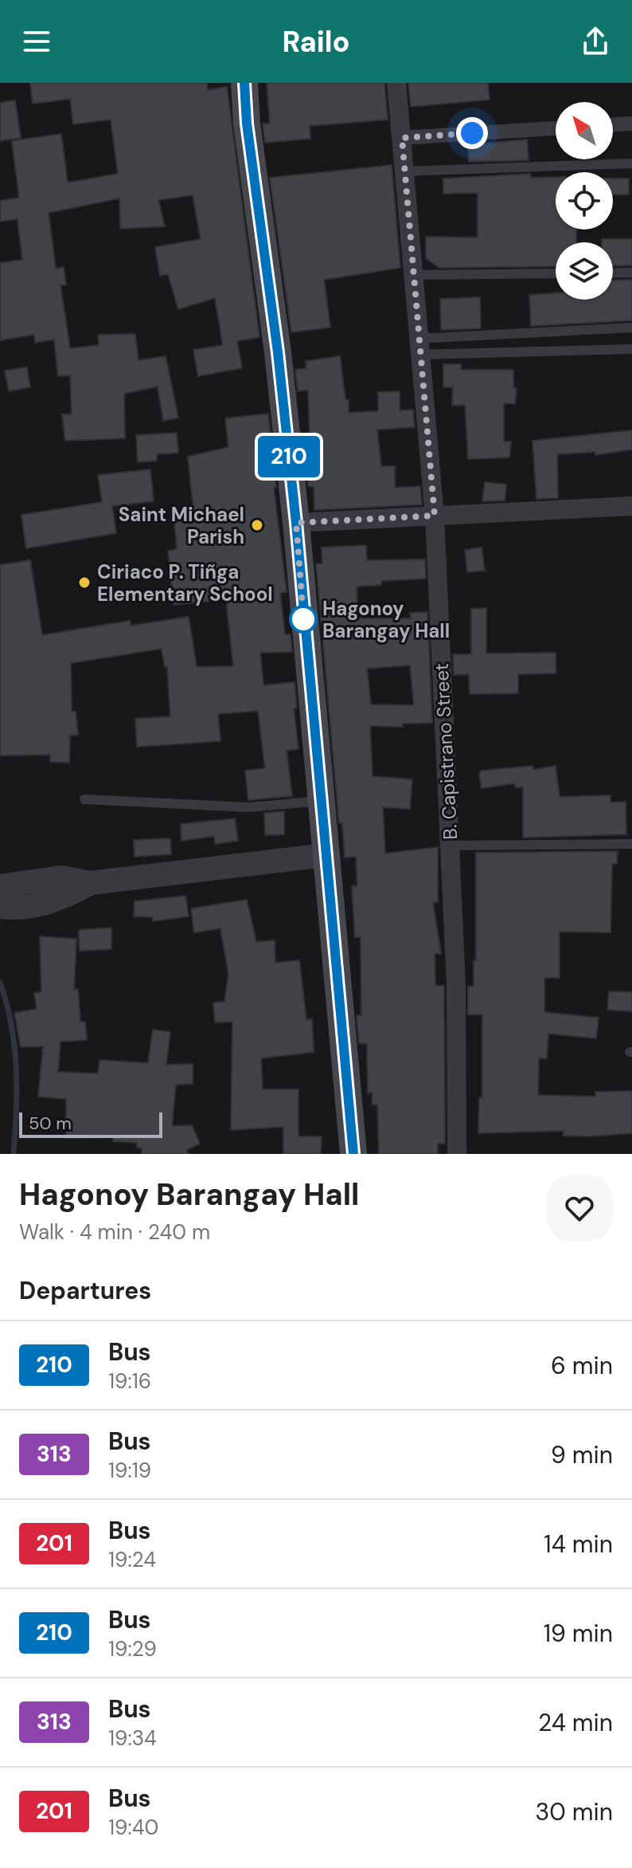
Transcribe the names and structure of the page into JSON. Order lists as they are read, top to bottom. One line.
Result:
{"streets":{"street":["B. Capistrano Street"]},"places":["Saint Michael Parish","Ciriaco P. Tiñga Elementary School","Hagonoy Barangay Hall"],"lines":["bus line 210"],"scale_bar":"50 m","north":"top left","page":{"header":"Railo","on_map":"210","scale":"50 m","heading":[["Hagonoy Barangay Hall","Walk · 4 min · 240 m"],"Departures"],"list":[{"mark":"210","name":"Bus","note":"19:16","value":"6 min"},{"mark":"313","name":"Bus","note":"19:19","value":"9 min"},{"mark":"201","name":"Bus","note":"19:24","value":"14 min"},{"mark":"210","name":"Bus","note":"19:29","value":"19 min"},{"mark":"313","name":"Bus","note":"19:34","value":"24 min"},{"mark":"201","name":"Bus","note":"19:40","value":"30 min"}]}}
